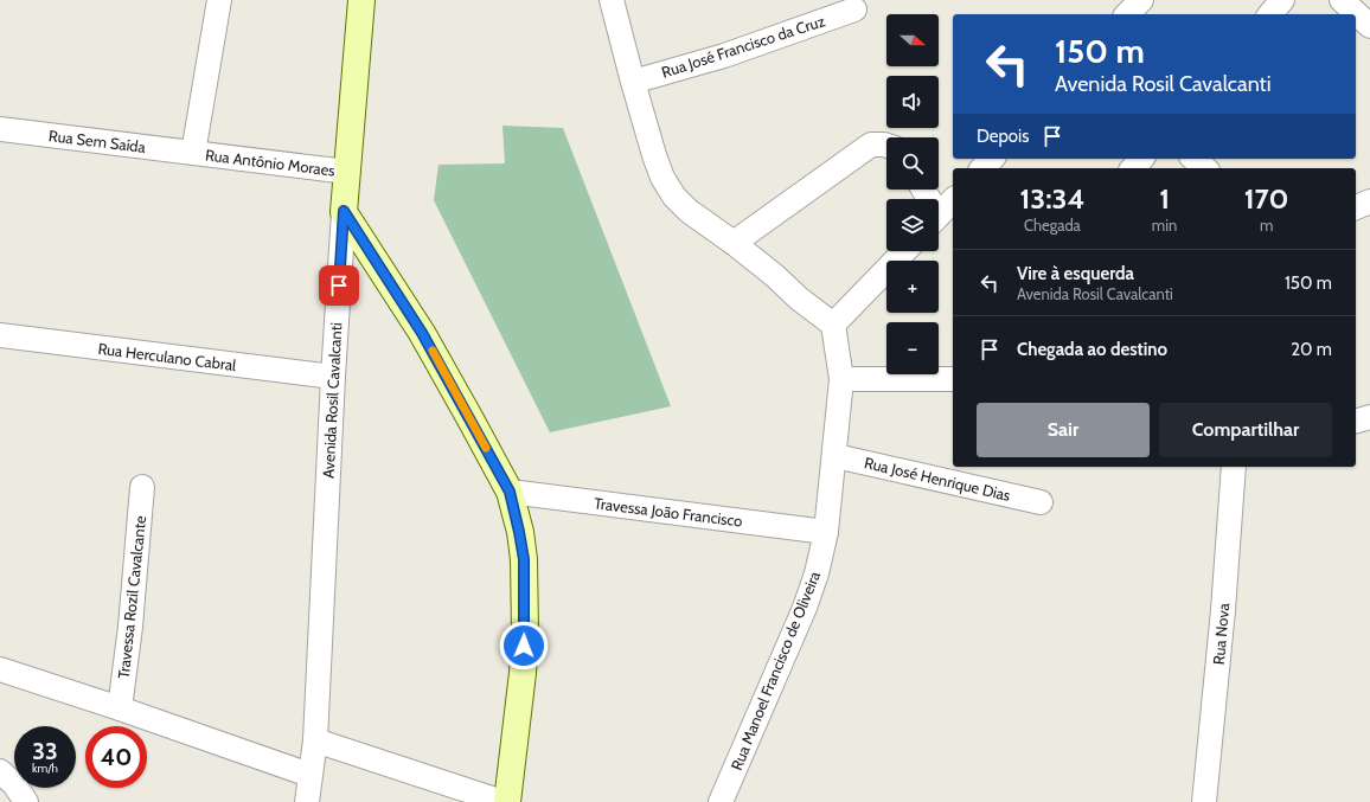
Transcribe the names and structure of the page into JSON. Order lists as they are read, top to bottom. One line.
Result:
{"streets":{"street":["Rua José Francisco da Cruz","Rua Sem Saída","Rua Antônio Moraes","Rua Herculano Cabral","Avenida Rosil Cavalcanti","Rua José Henrique Dias","Travessa João Francisco","Travessa Rozil Cavalcante","Rua Nova","Rua Manoel Francisco de Oliveira"]},"crossings":[["Rua Sem Saída","Rua Antônio Moraes"],["Rua Antônio Moraes","Avenida Rosil Cavalcanti"],["Rua Herculano Cabral","Avenida Rosil Cavalcanti"],["Rua José Henrique Dias","Rua Manoel Francisco de Oliveira"],["Travessa João Francisco","Rua Manoel Francisco de Oliveira"]],"north":"right","page":{"map_buttons":["+","−"],"turn":["150 m","Avenida Rosil Cavalcanti"],"then":"Depois","eta":["13:34","Chegada","1","min","170","m"],"list":[{"name":"Vire à esquerda","note":"Avenida Rosil Cavalcanti","value":"150 m"},{"name":"Chegada ao destino","value":"20 m"}],"buttons":["Sair","Compartilhar"],"speed":"33 km/h","limit":"40"}}
